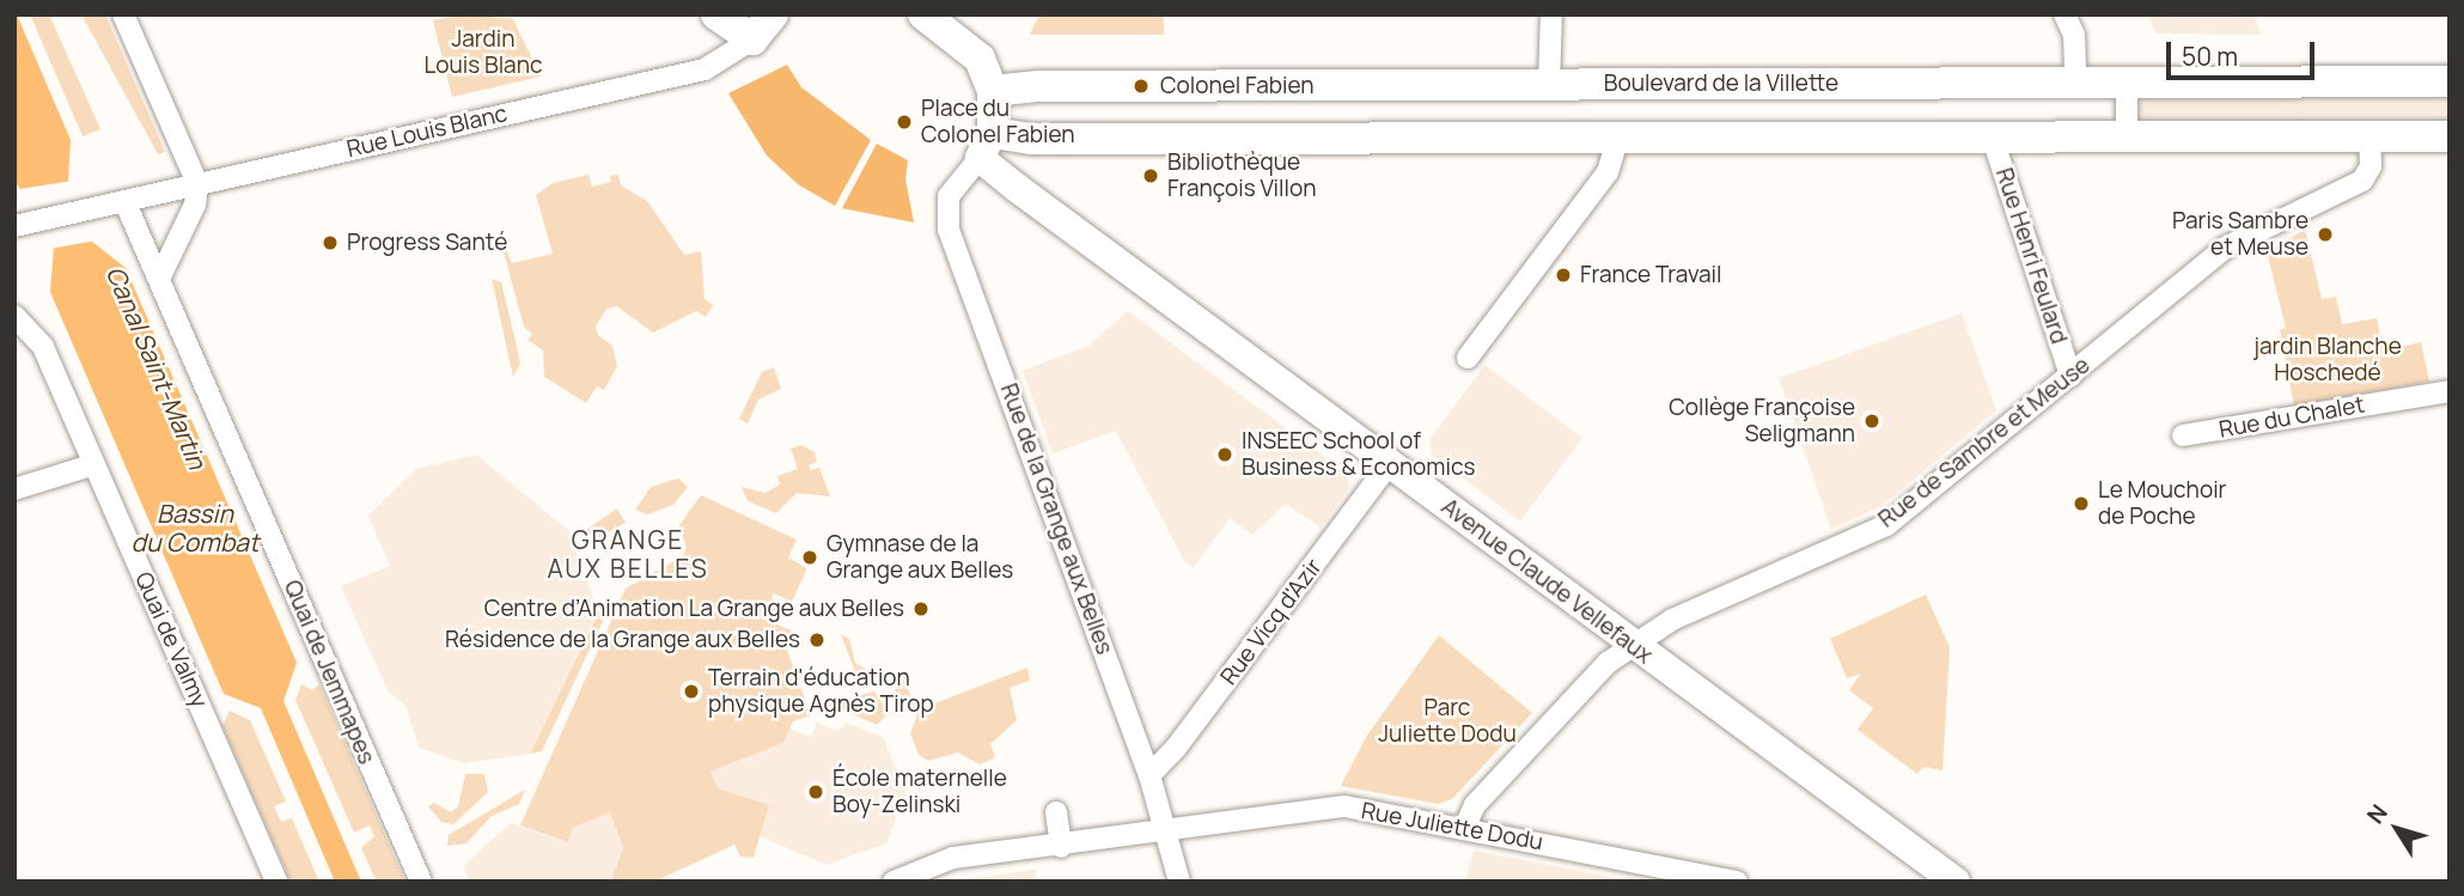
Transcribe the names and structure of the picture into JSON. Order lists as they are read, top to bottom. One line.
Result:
{"streets":{"main road":["Boulevard de la Villette"],"street":["Rue Louis Blanc","Rue Henri Feulard","Rue du Chalet","Rue de Sambre et Meuse","Rue de la Grange aux Belles","Avenue Claude Vellefaux","Rue Vicq d'Azir","Quai de Valmy","Quai de Jemmapes","Rue Juliette Dodu"]},"crossings":[["Rue Louis Blanc","Quai de Jemmapes"],["Rue Henri Feulard","Rue de Sambre et Meuse"],["Rue de Sambre et Meuse","Avenue Claude Vellefaux"],["Rue de Sambre et Meuse","Rue Juliette Dodu"],["Rue de la Grange aux Belles","Avenue Claude Vellefaux"],["Rue de la Grange aux Belles","Rue Vicq d'Azir"],["Rue de la Grange aux Belles","Rue Juliette Dodu"],["Avenue Claude Vellefaux","Rue Vicq d'Azir"]],"districts":["GRANGE AUX BELLES"],"water":["Canal Saint-Martin","Bassin du Combat"],"parks":["Jardin Louis Blanc","jardin Blanche Hoschedé","Parc Juliette Dodu"],"places":["Colonel Fabien","Place du Colonel Fabien","Bibliothèque François Villon","Paris Sambre et Meuse","Progress Santé","France Travail","Collège Françoise Seligmann","INSEEC School of Business & Economics","Le Mouchoir de Poche","Gymnase de la Grange aux Belles","Centre d’Animation La Grange aux Belles","Résidence de la Grange aux Belles","Terrain d'éducation physique Agnès Tirop","École maternelle Boy-Zelinski"],"scale_bar":"50 m","north":"top left"}
